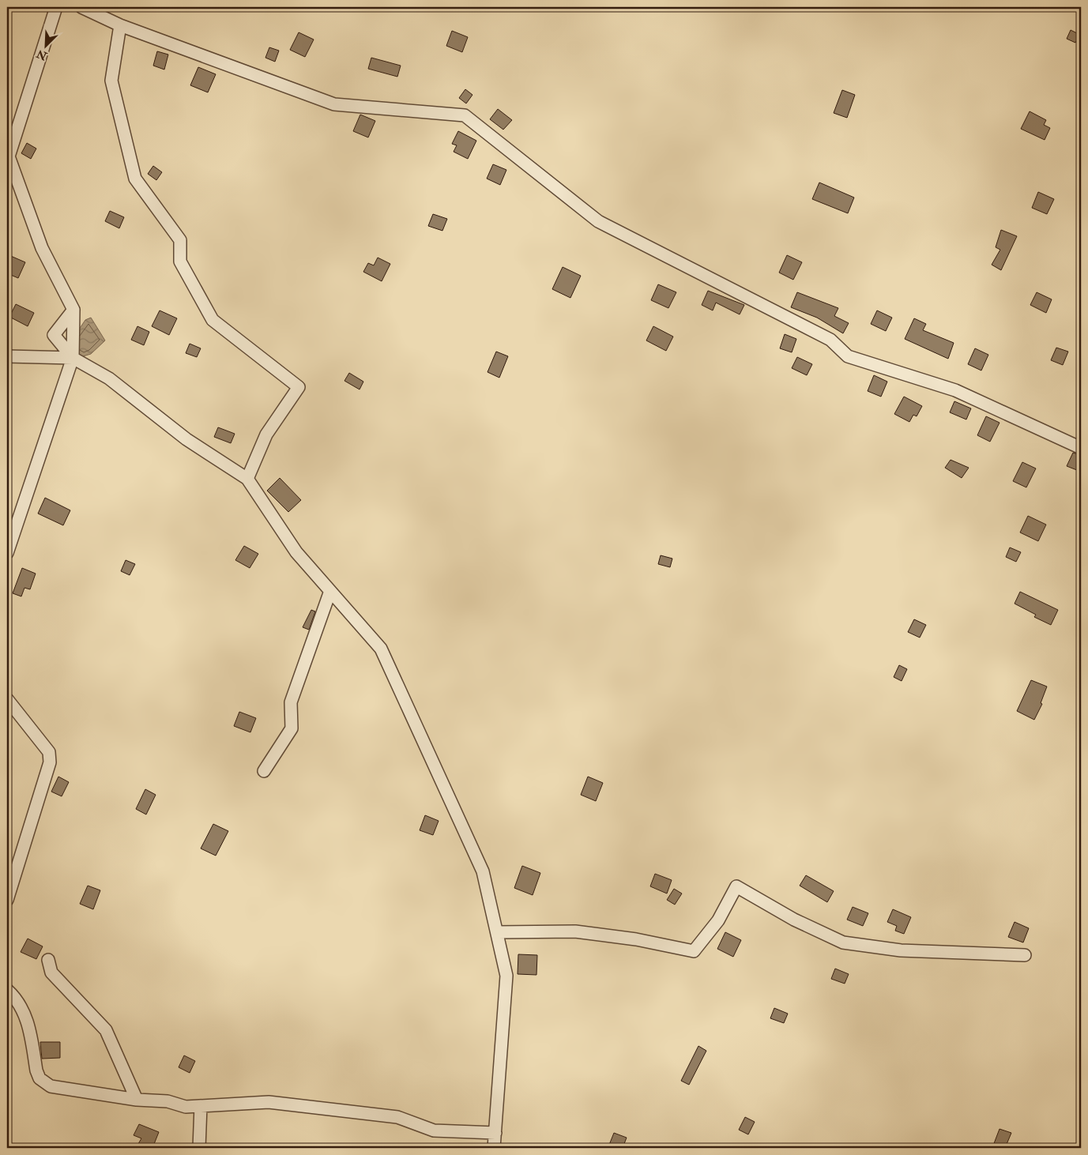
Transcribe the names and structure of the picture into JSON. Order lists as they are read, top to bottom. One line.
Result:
{"north":"bottom left"}
